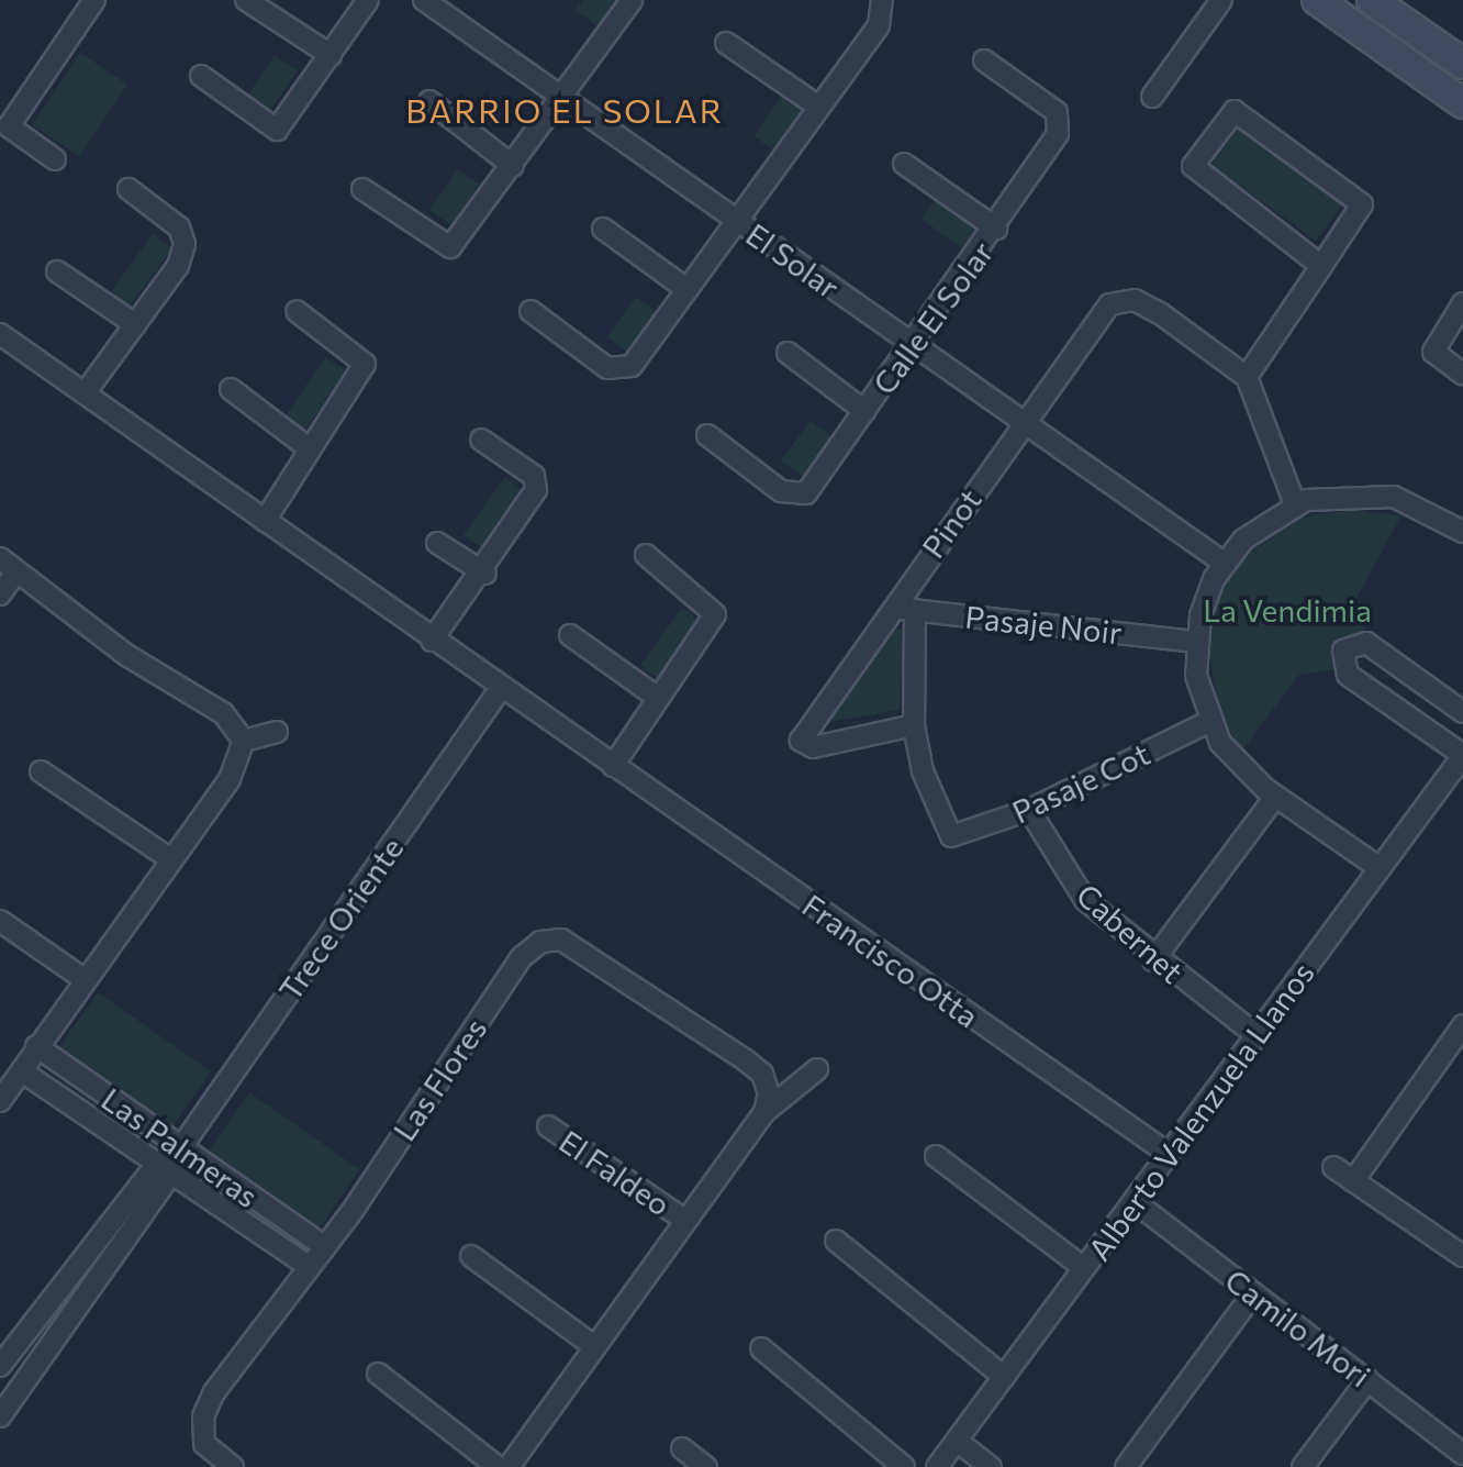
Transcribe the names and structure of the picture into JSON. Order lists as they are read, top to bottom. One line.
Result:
{"streets":{"street":["El Solar","Calle El Solar","Pinot","Pasaje Noir","Pasaje Cot","Trece Oriente","Cabernet","Francisco Otta","Las Flores","Alberto Valenzuela Llanos","Las Palmeras","El Faldeo","Camilo Mori"]},"crossings":[["El Solar","Calle El Solar"],["El Solar","Pinot"],["Pinot","Pasaje Noir"],["Pinot","Pasaje Cot"],["Pasaje Cot","Cabernet"],["Trece Oriente","Francisco Otta"],["Trece Oriente","Las Palmeras"],["Cabernet","Alberto Valenzuela Llanos"],["Francisco Otta","Alberto Valenzuela Llanos"],["Las Flores","Las Palmeras"],["Alberto Valenzuela Llanos","Camilo Mori"]],"districts":["BARRIO EL SOLAR"],"parks":["La Vendimia"]}
